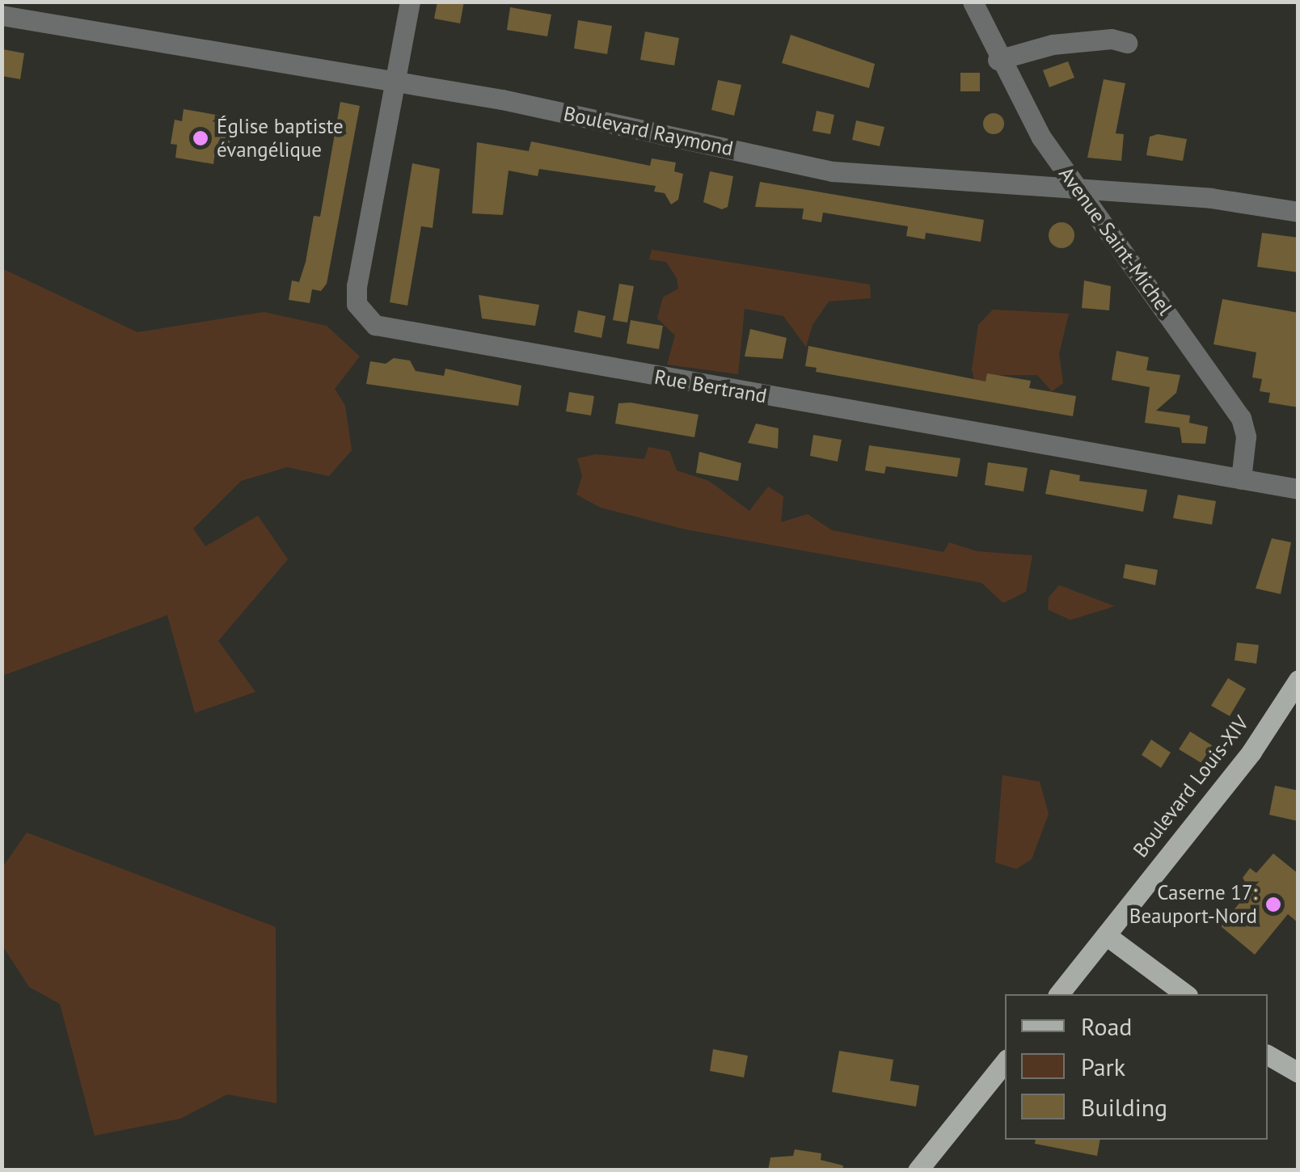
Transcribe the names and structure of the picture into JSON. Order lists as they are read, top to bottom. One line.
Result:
{"streets":{"main road":["Boulevard Louis-XIV"],"street":["Boulevard Raymond","Avenue Saint-Michel","Rue Bertrand"]},"crossings":[["Boulevard Raymond","Avenue Saint-Michel"],["Boulevard Raymond","Rue Bertrand"],["Avenue Saint-Michel","Rue Bertrand"]],"places":["Église baptiste évangélique","Caserne 17: Beauport-Nord"],"legend":["Road","Park","Building"]}
